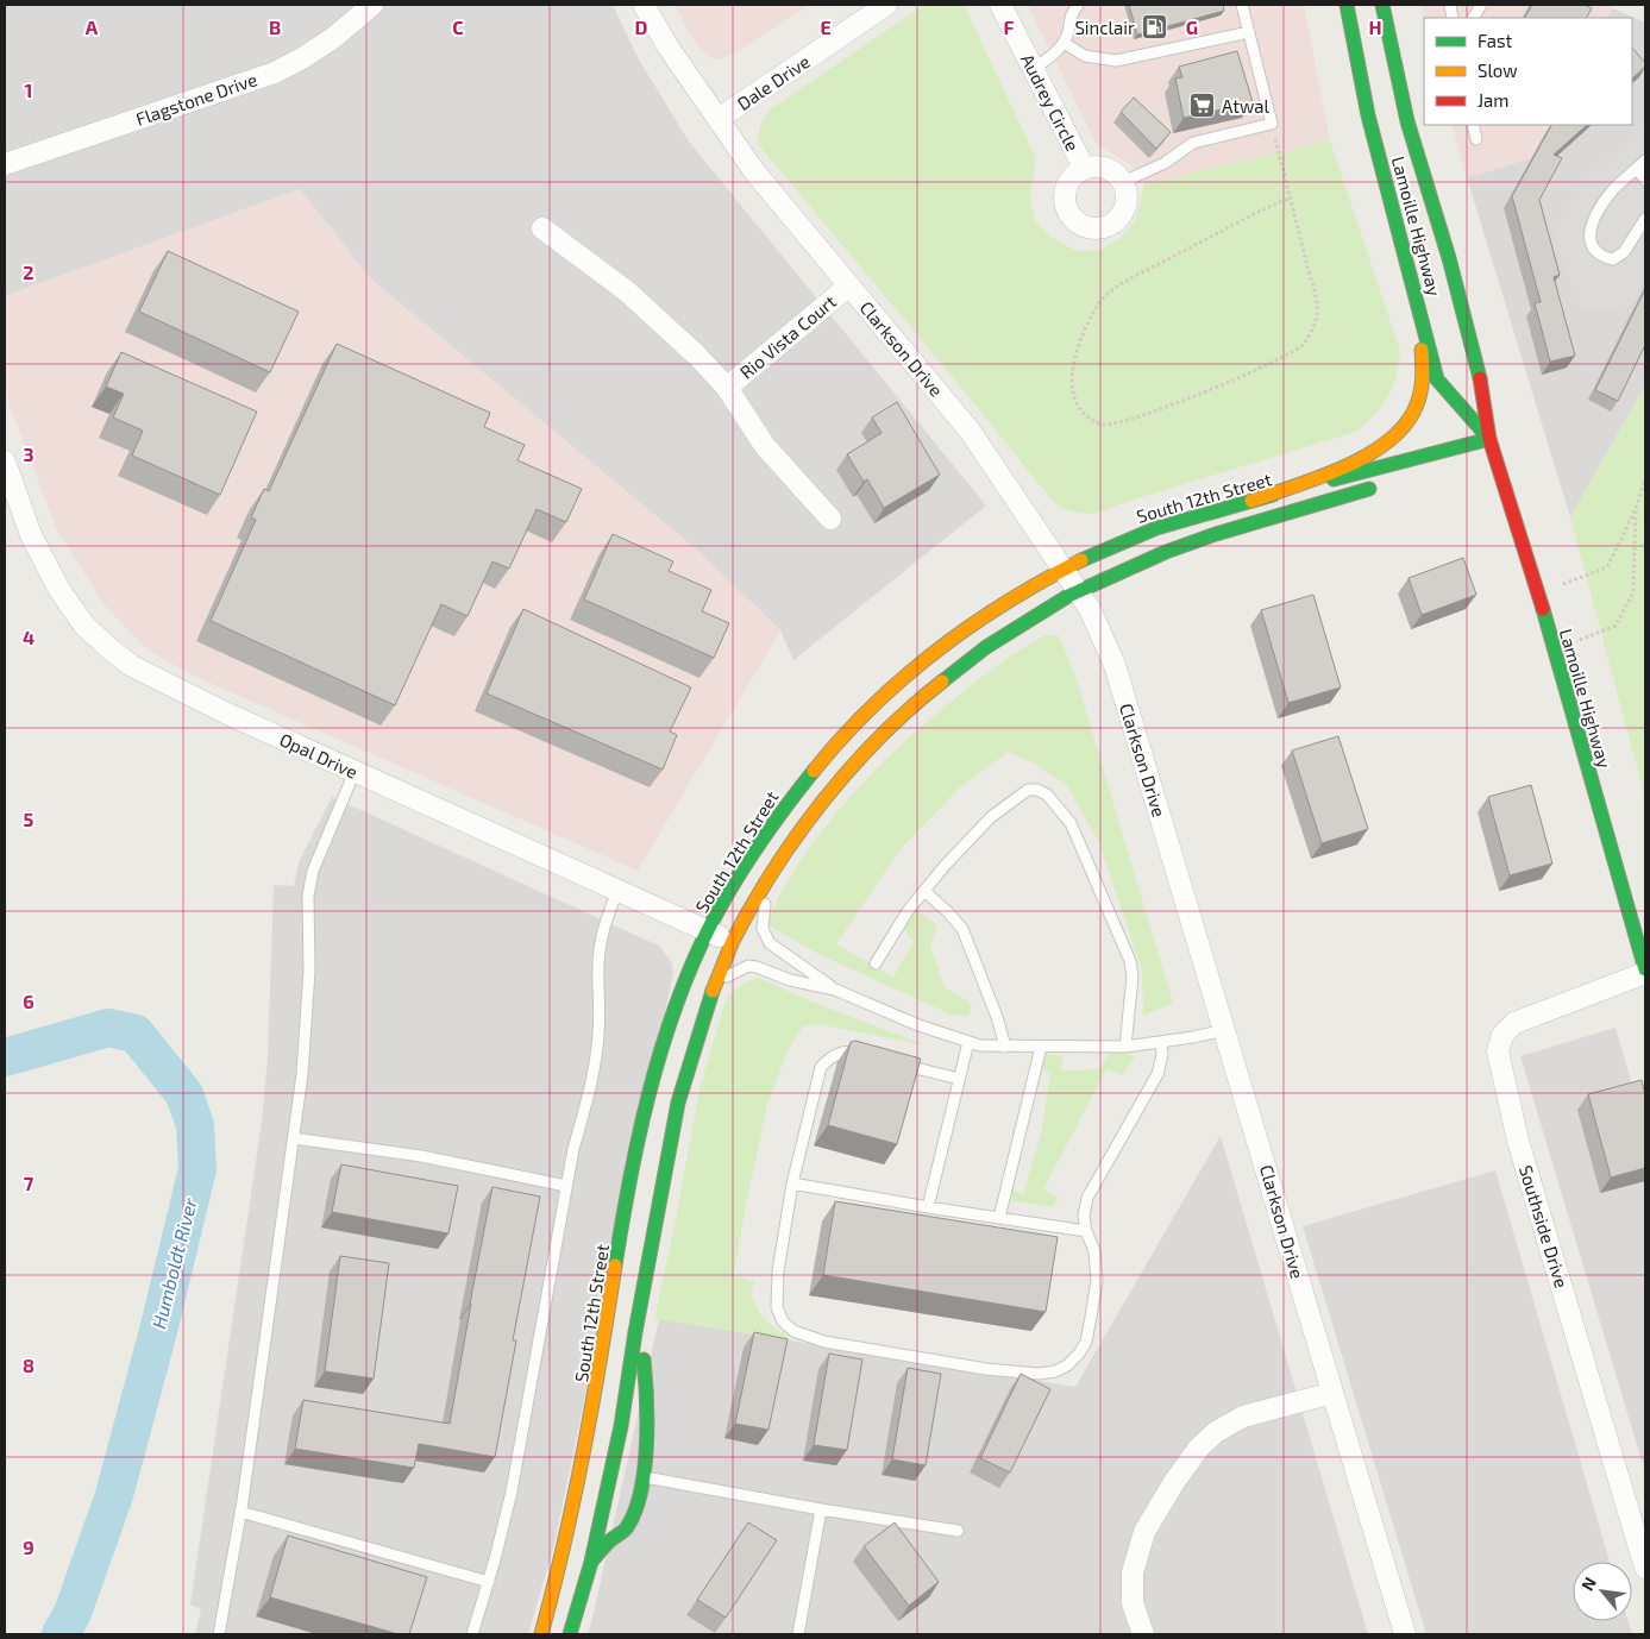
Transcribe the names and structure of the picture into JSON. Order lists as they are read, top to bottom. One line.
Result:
{"streets":{"main road":["Lamoille Highway","South 12th Street"],"street":["Dale Drive","Flagstone Drive","Audrey Circle","Rio Vista Court","Clarkson Drive","Opal Drive","Southside Drive"]},"crossings":[["Dale Drive","Clarkson Drive"],["Lamoille Highway","South 12th Street"],["Lamoille Highway","Southside Drive"],["Rio Vista Court","Clarkson Drive"],["Clarkson Drive","South 12th Street"],["South 12th Street","Opal Drive"]],"water":["Humboldt River"],"places":{"fuel station":["Sinclair"],"supermarket":["Atwal"]},"legend":["Fast","Slow","Jam"],"north":"top left","grid":{"columns":["A","B","C","D","E","F","G","H"],"rows":["1","2","3","4","5","6","7","8","9"]}}
